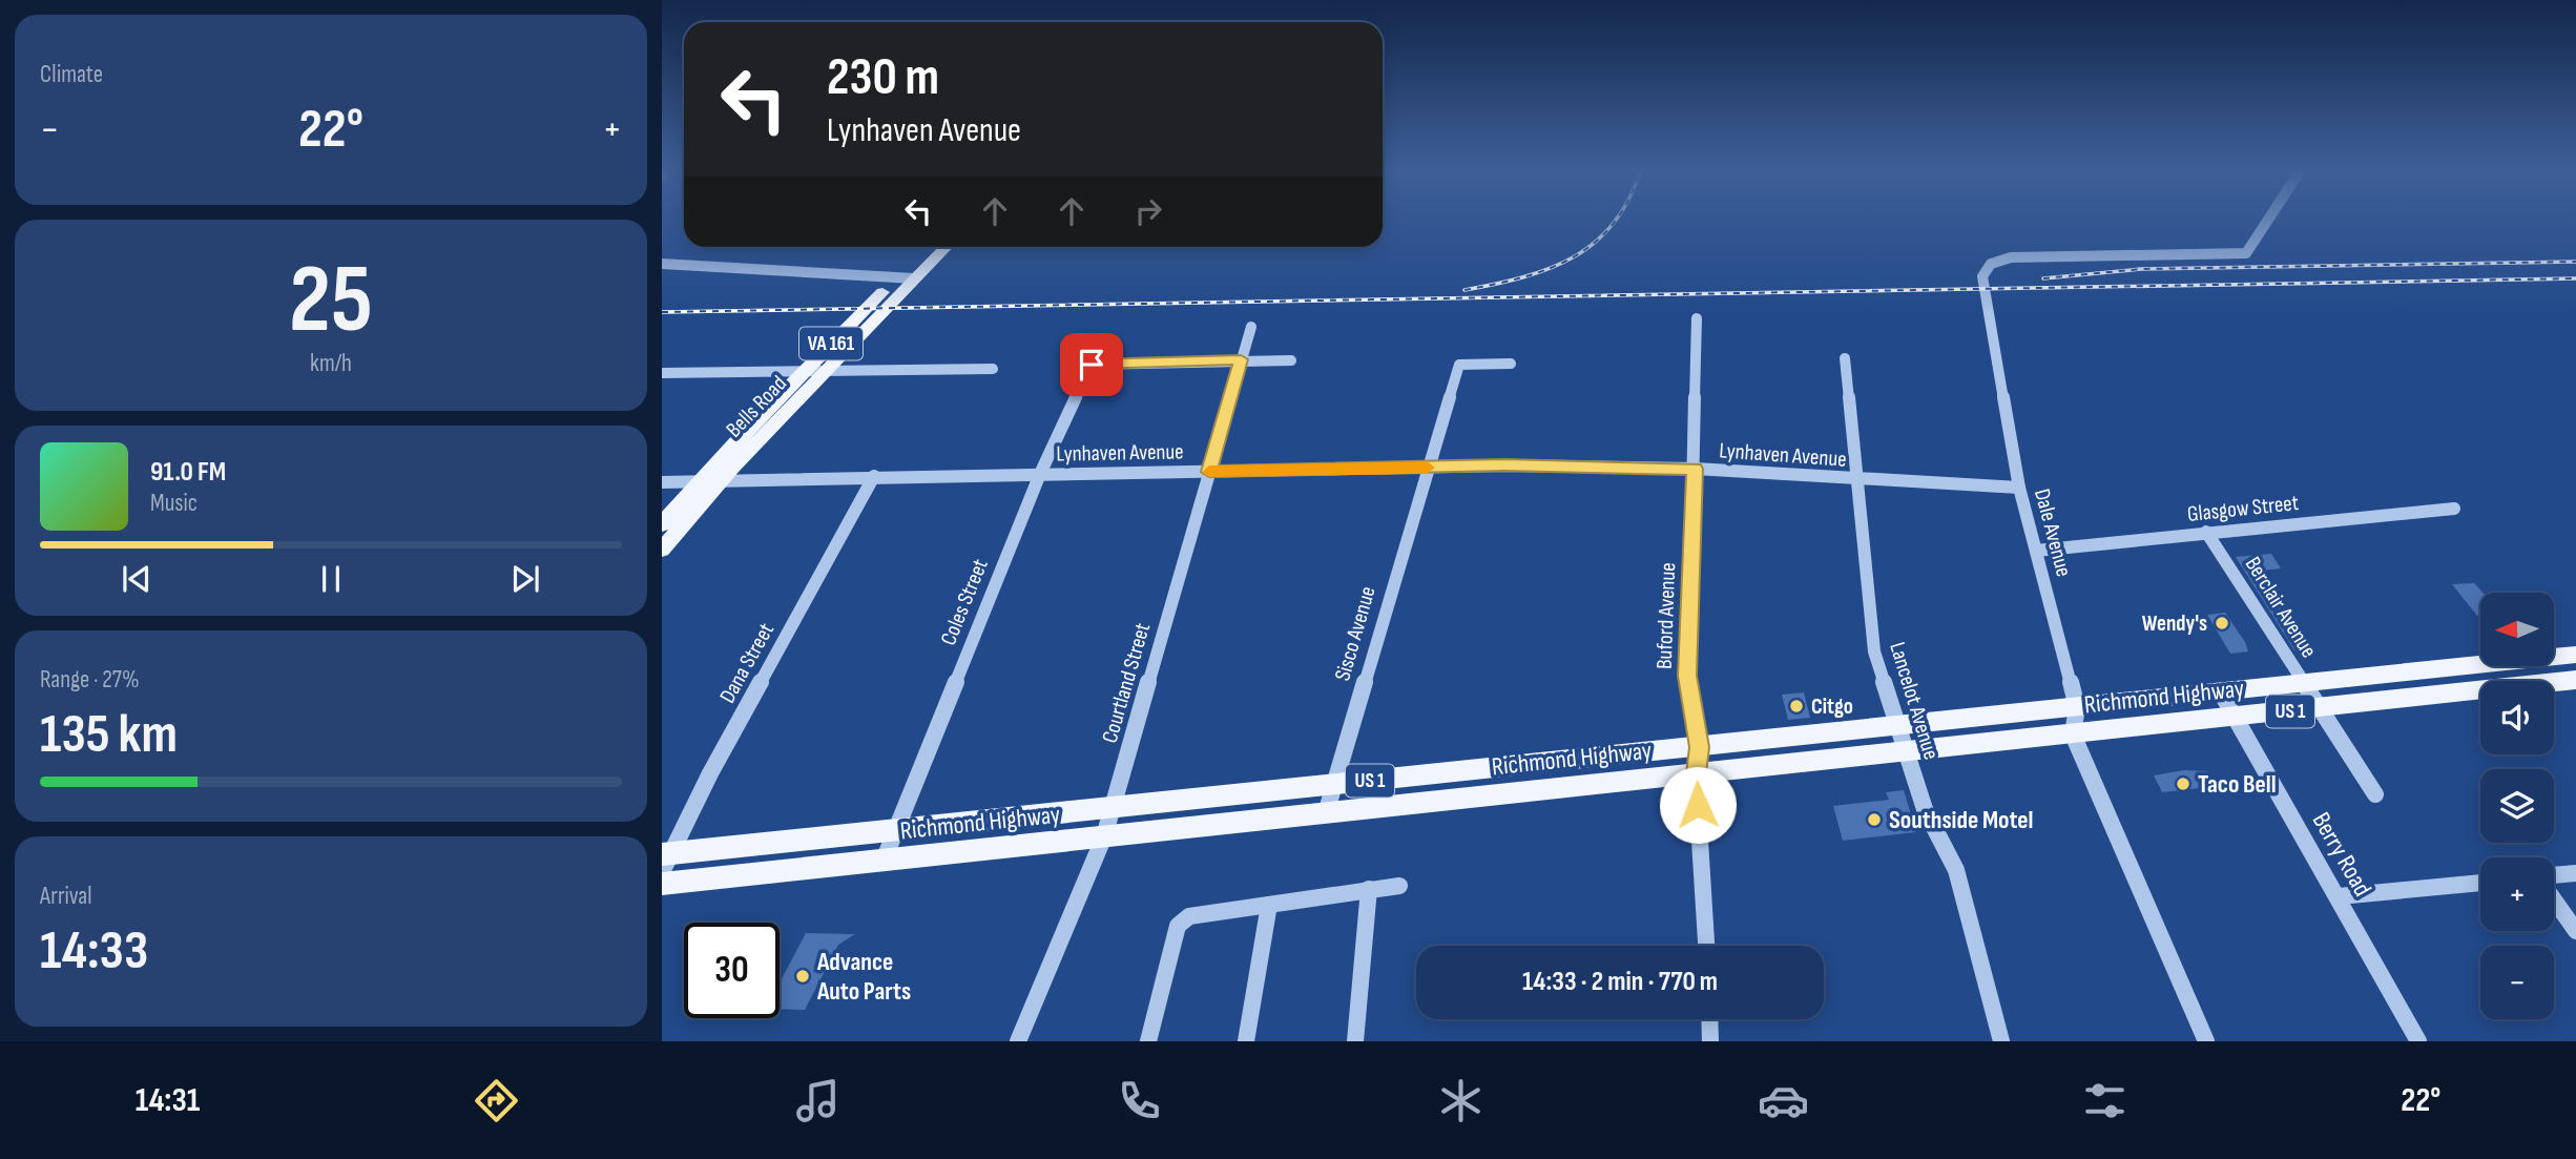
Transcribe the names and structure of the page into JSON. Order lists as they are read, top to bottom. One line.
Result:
{"streets":{"main road":["VA 161","Bells Road","Richmond Highway","US 1"],"street":["Lynhaven Avenue","Glasgow Street","Dale Avenue","Coles Street","Berclair Avenue","Buford Avenue","Sisco Avenue","Dana Street","Courtland Street","Lancelot Avenue","Berry Road"]},"crossings":[["Bells Road","Lynhaven Avenue"],["Lynhaven Avenue","Dale Avenue"],["Lynhaven Avenue","Coles Street"],["Lynhaven Avenue","Buford Avenue"],["Lynhaven Avenue","Sisco Avenue"],["Lynhaven Avenue","Dana Street"],["Lynhaven Avenue","Courtland Street"],["Lynhaven Avenue","Lancelot Avenue"],["Glasgow Street","Dale Avenue"],["Glasgow Street","Berclair Avenue"],["Dale Avenue","Richmond Highway"],["Coles Street","Courtland Street"],["Coles Street","Richmond Highway"],["Berclair Avenue","Richmond Highway"],["Buford Avenue","Richmond Highway"],["Sisco Avenue","Richmond Highway"],["Dana Street","Richmond Highway"],["Courtland Street","Richmond Highway"],["Richmond Highway","Lancelot Avenue"],["Richmond Highway","Berry Road"]],"places":["Wendy's","Citgo","Taco Bell","Southside Motel","Advance Auto Parts"],"north":"left","page":{"tile":["Climate",["25","km/h"],["Range · 27%","135 km"],["Arrival","14:33"]],"turn":["230 m","Lynhaven Avenue"],"heat":["−","22°","+"],"song":["91.0 FM","Music"],"map_buttons":["+","−"],"limit":"30","trip":"14:33 · 2 min · 770 m","tabs":["14:31","22°"]}}
